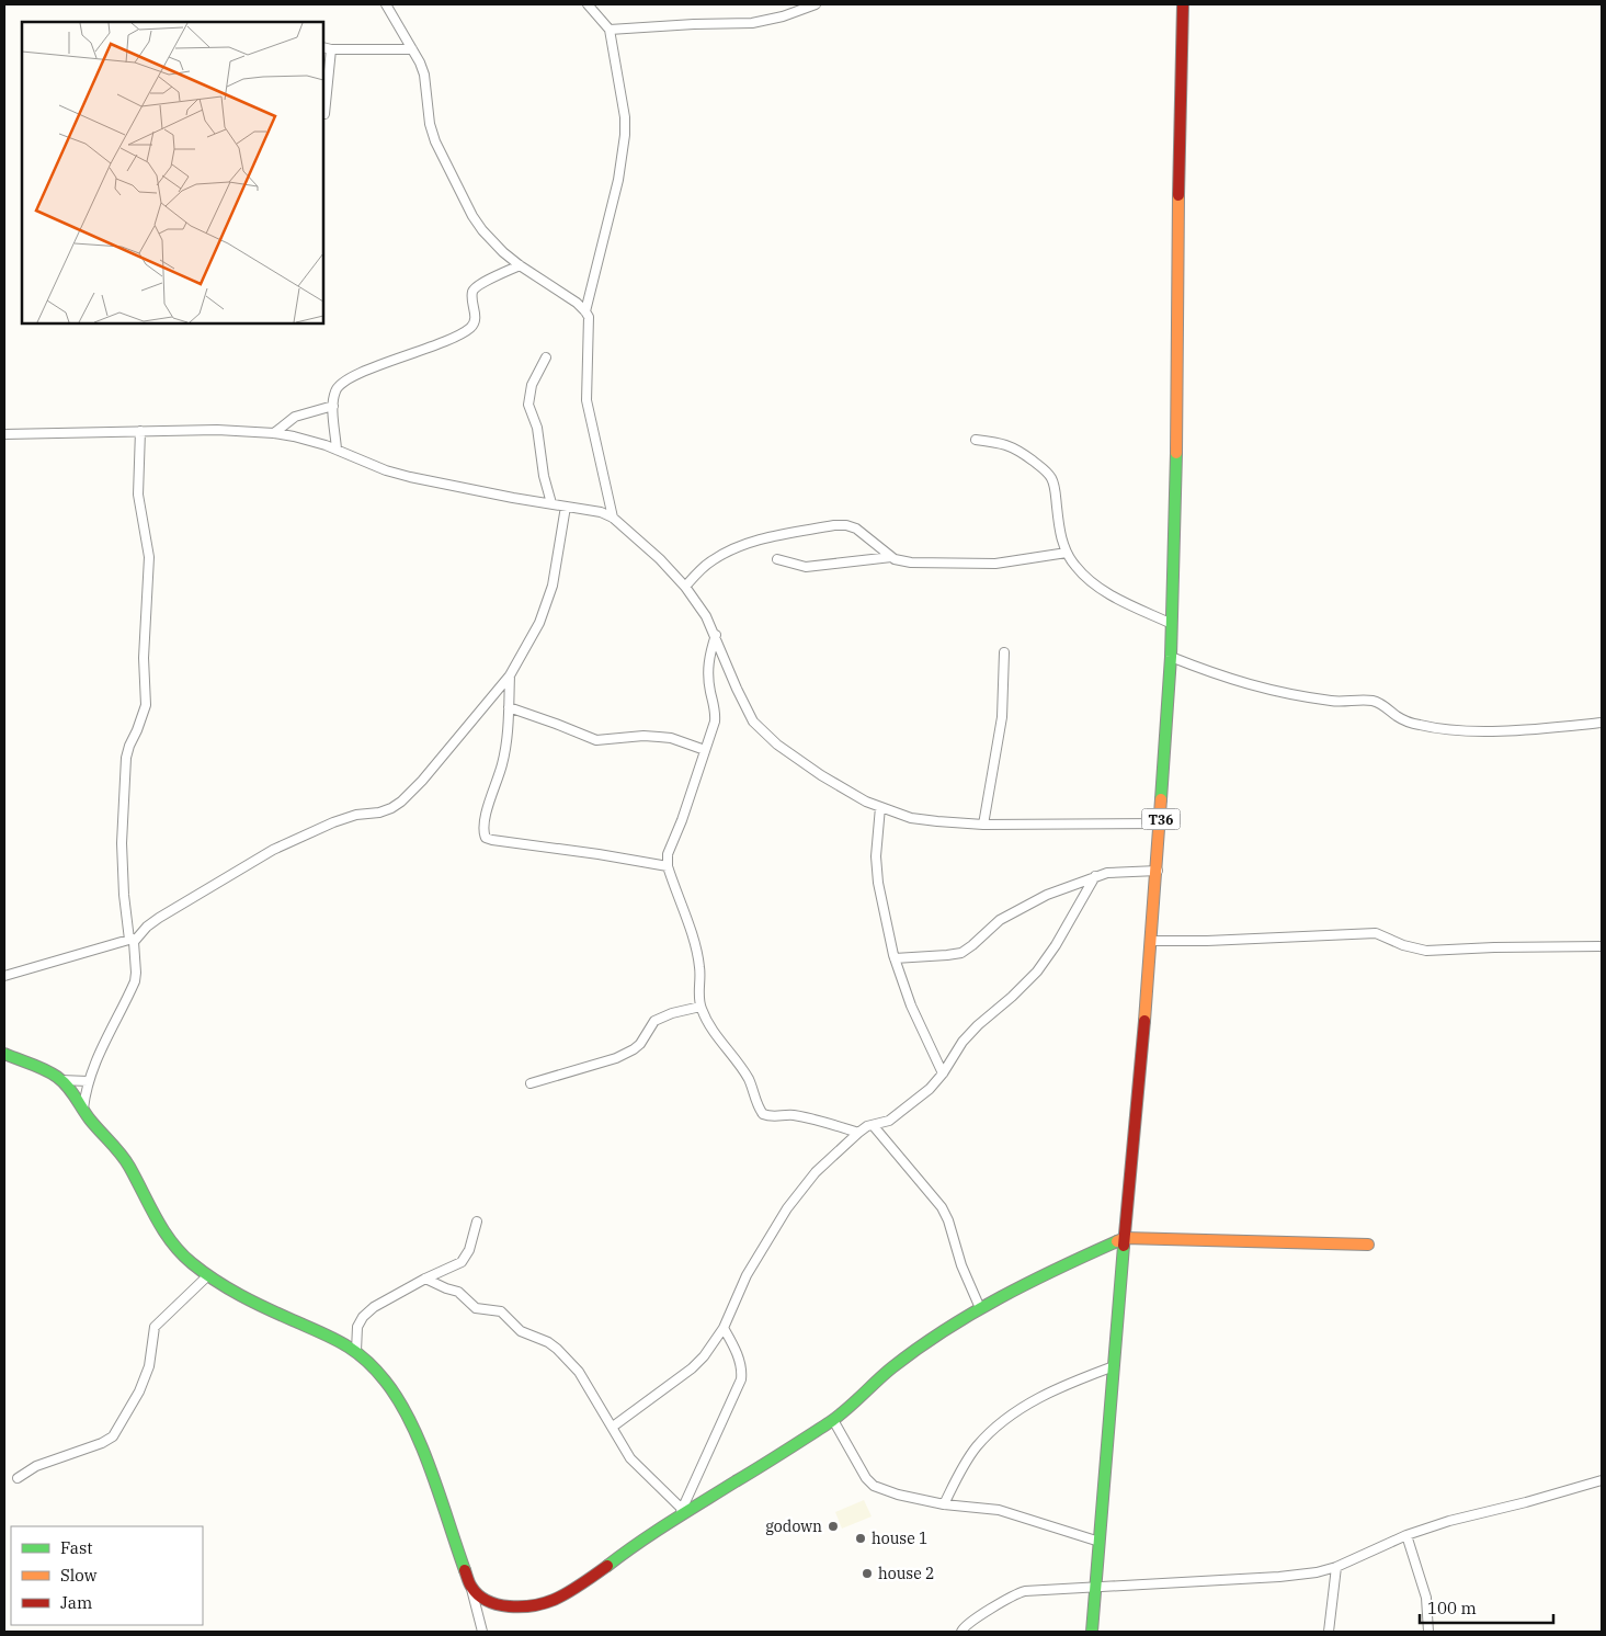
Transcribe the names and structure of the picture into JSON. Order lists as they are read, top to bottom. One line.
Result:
{"streets":{"main road":["T36"]},"places":["godown","house 1","house 2"],"legend":["Fast","Slow","Jam"],"scale_bar":"100 m"}
